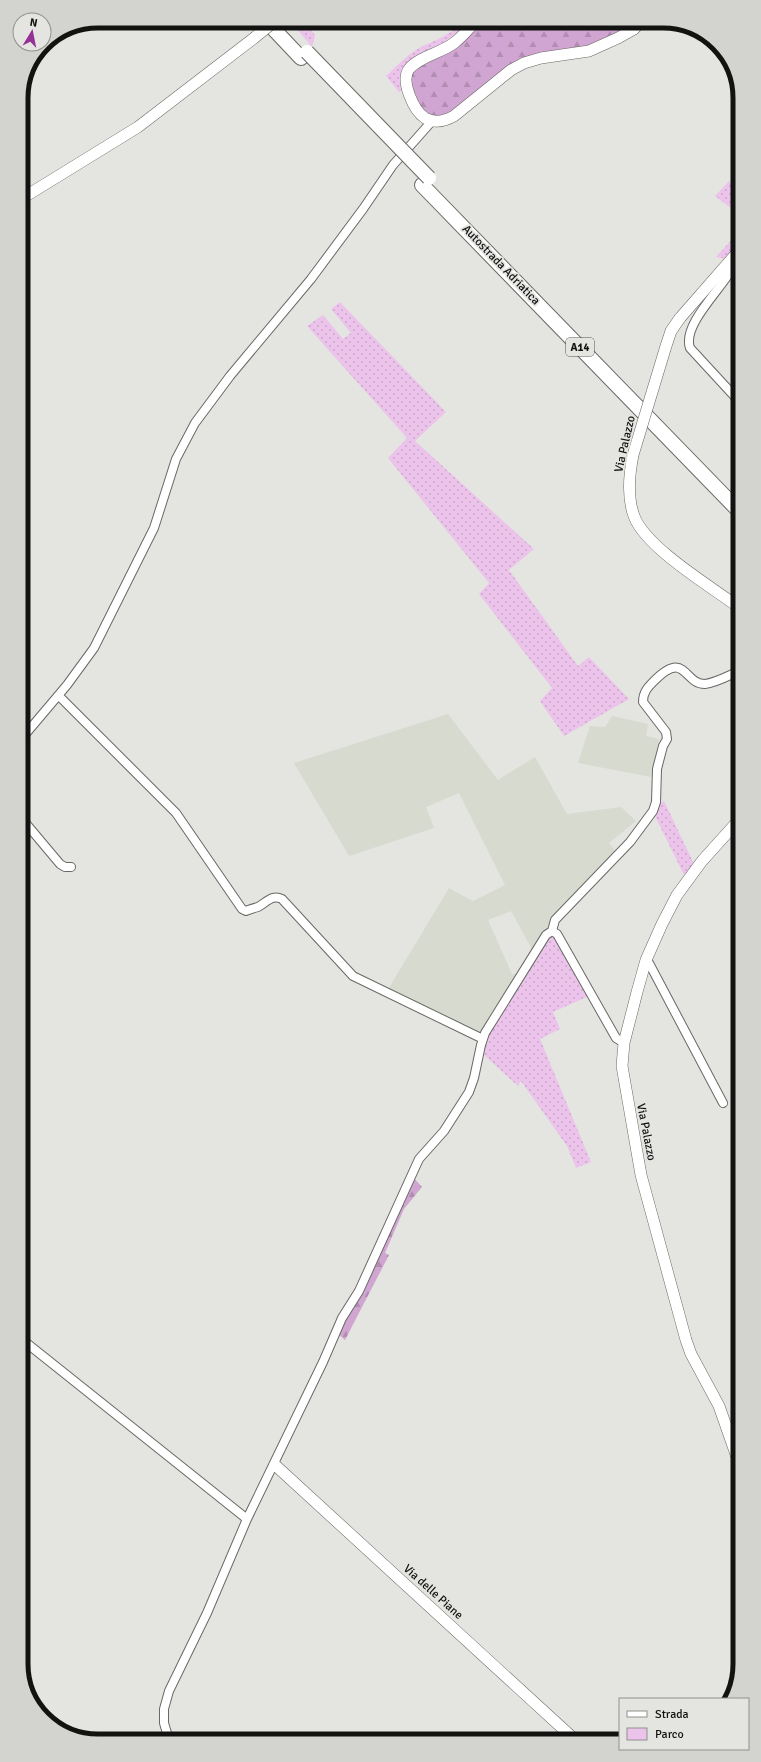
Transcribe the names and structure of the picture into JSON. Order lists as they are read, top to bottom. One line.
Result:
{"streets":{"highway":["Autostrada Adriatica","A14"],"street":["Via Palazzo","Via delle Piane"]},"legend":["Strada","Parco"],"north":"top"}
